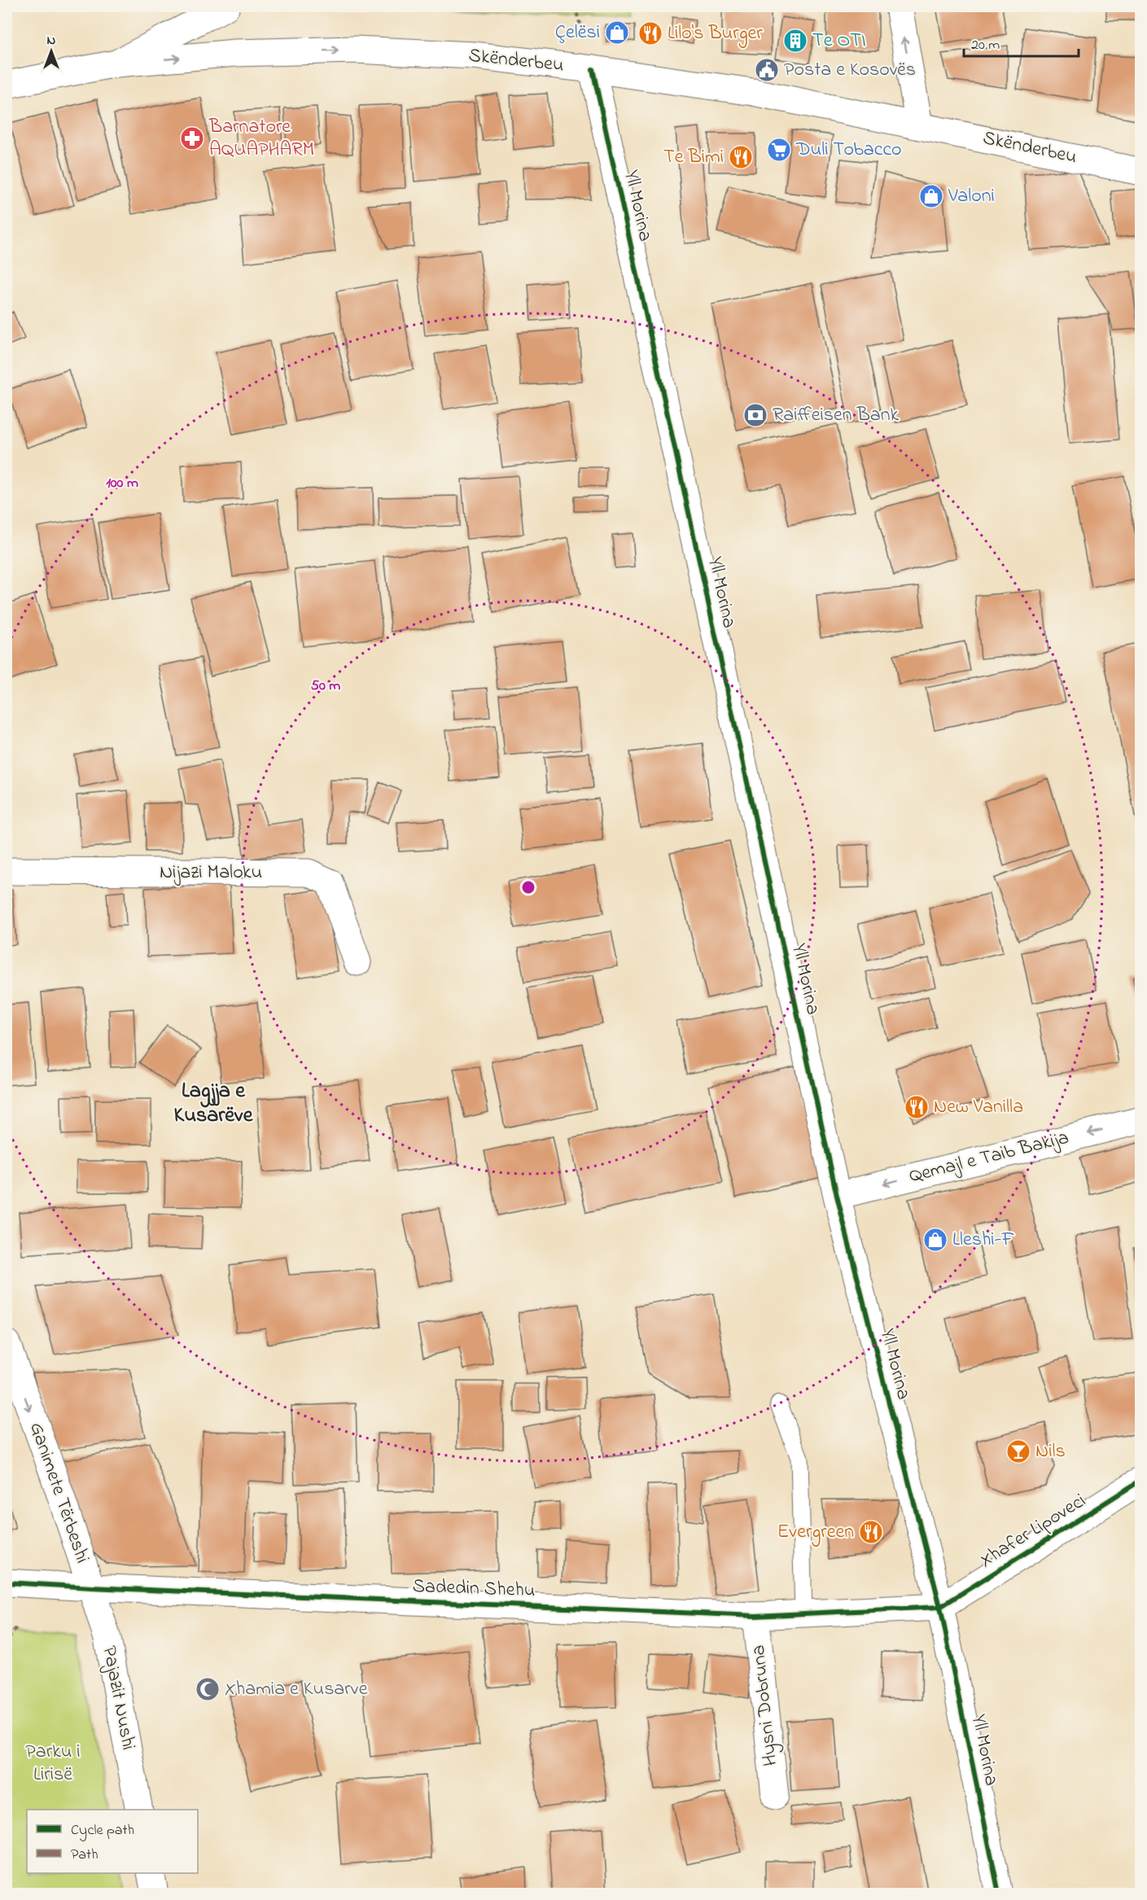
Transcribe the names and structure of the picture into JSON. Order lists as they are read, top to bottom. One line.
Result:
{"streets":{"street":["Skënderbeu","Yll Morina","Nijazi Maloku","Qemajl e Taib Bakija","Ganimete Tërbeshi","Xhafer Lipoveci","Sadedin Shehu","Pajazit Nushi","Hysni Dobruna"]},"crossings":[["Skënderbeu","Yll Morina"],["Yll Morina","Qemajl e Taib Bakija"],["Yll Morina","Xhafer Lipoveci"],["Yll Morina","Sadedin Shehu"],["Ganimete Tërbeshi","Sadedin Shehu"],["Ganimete Tërbeshi","Pajazit Nushi"],["Xhafer Lipoveci","Sadedin Shehu"],["Sadedin Shehu","Pajazit Nushi"],["Sadedin Shehu","Hysni Dobruna"]],"one_way":["Skënderbeu","Qemajl e Taib Bakija","Ganimete Tërbeshi"],"districts":["Lagjja e Kusarëve"],"parks":["Parku i Lirisë"],"places":{"shop":["Çelësi","Valoni","Lleshi-F"],"restaurant":["Lilo's Burger","Te Bimi","New Vanilla","Evergreen"],"building":["Te OTI"],"public building":["Posta e Kosovës"],"pharmacy":["Barnatore AQUAPHARM"],"supermarket":["Duli Tobacco"],"bank":["Raiffeisen Bank"],"bar":["Nils"],"mosque":["Xhamia e Kusarve"]},"legend":["Cycle path","Path"],"scale_bar":"20 m","north":"top","rings":["100 m","50 m"]}
